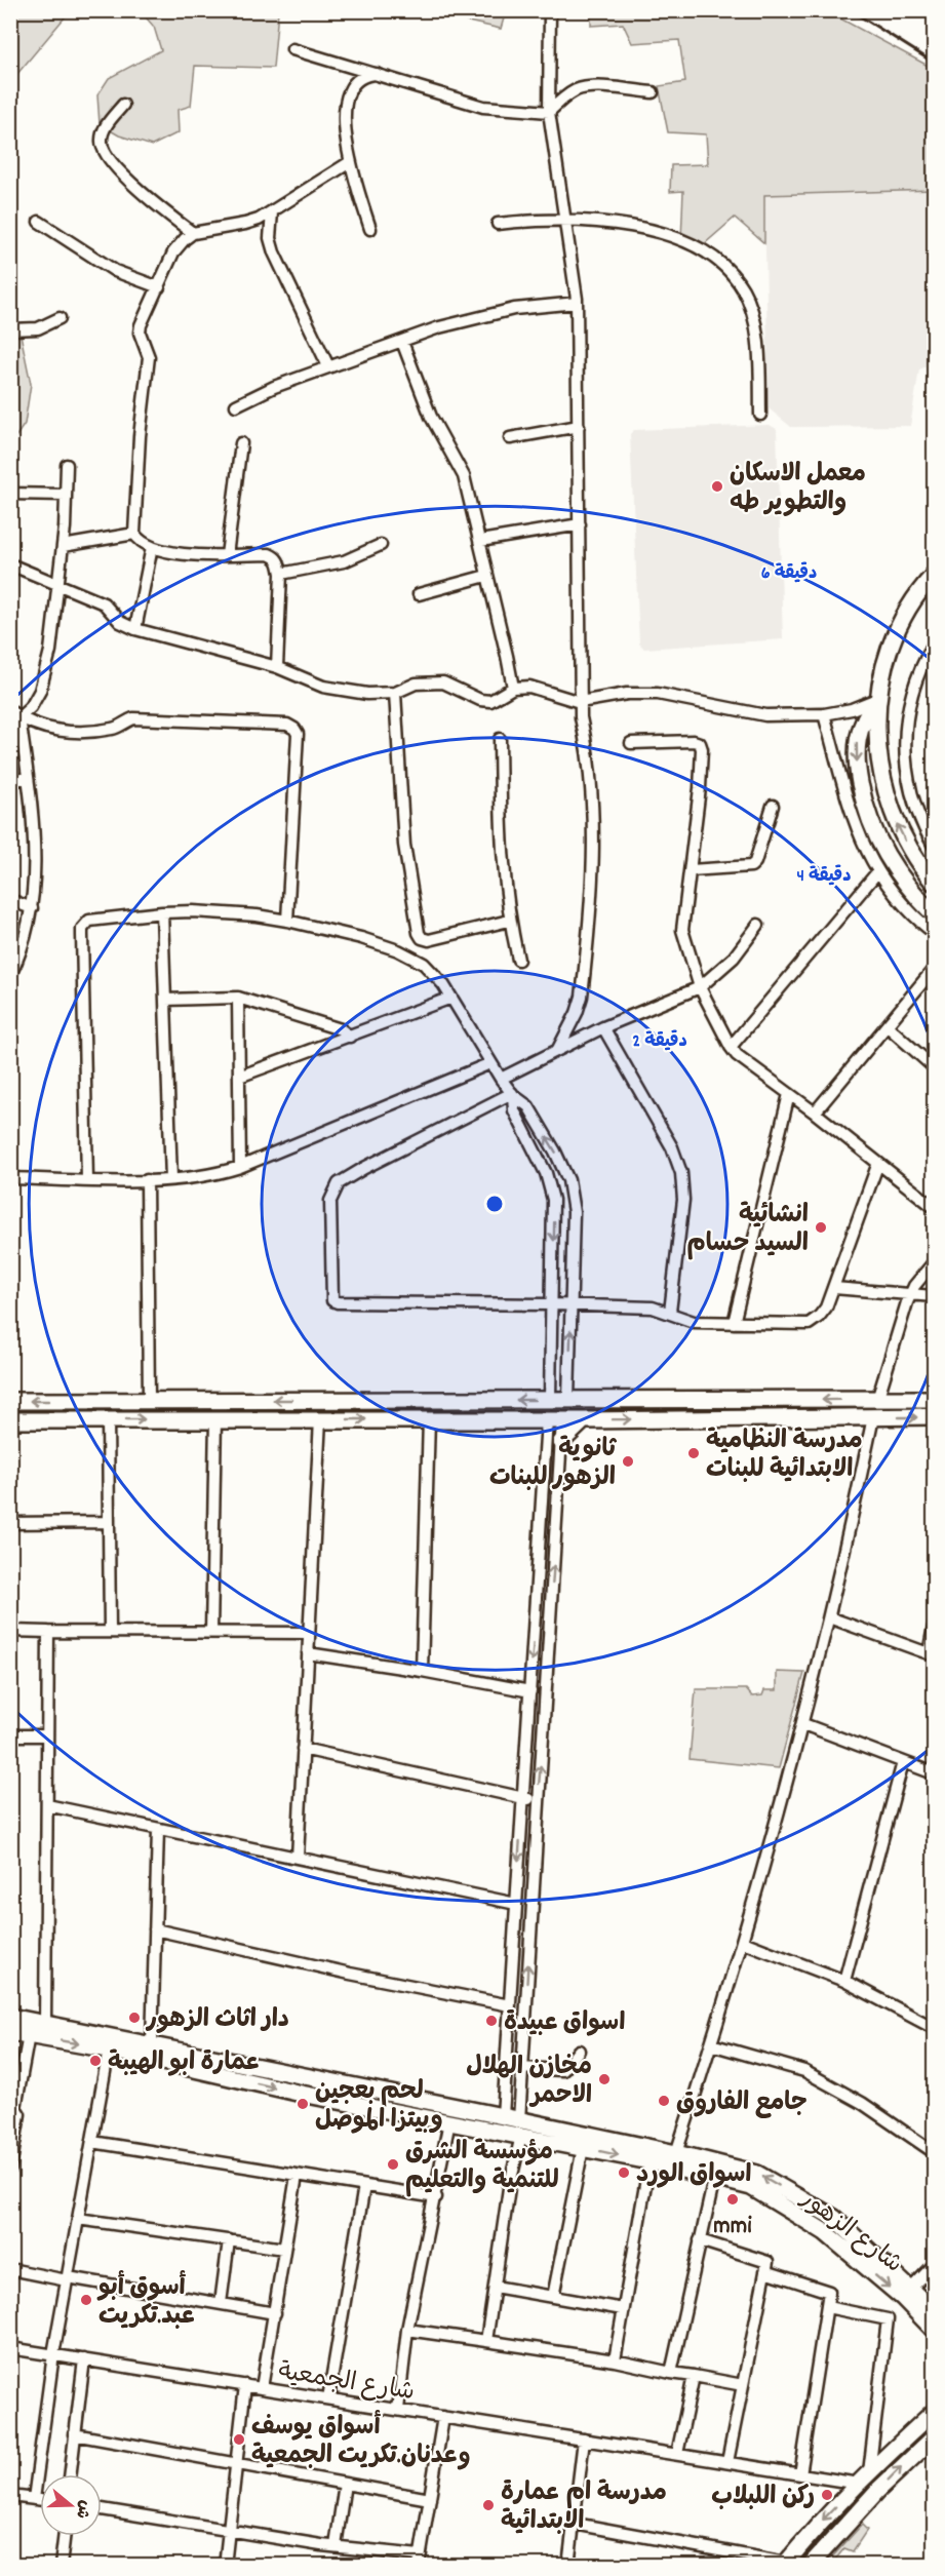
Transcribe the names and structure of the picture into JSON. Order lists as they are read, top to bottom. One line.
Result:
{"streets":{"main road":["شارع الزهور"],"street":["شارع الجمعية"]},"places":["معمل الاسكان والتطوير طه","انشائية السيد حسام","مدرسة النظامية الابتدائية للبنات","ثانوية الزهور للبنات","دار اثاث الزهور","اسواق عبيدة","عمارة ابو الهيبة","مخازن الهلال الاحمر","جامع الفاروق","لحم بعجين وبيتزا الموصل","مؤسسة الشرق للتنمية والتعليم","اسواق الورد","mmi","أسوق أبو عبد.تكريت","أسواق يوسف وعدنان.تكريت الجمعية","ركن اللبلاب","مدرسة ام عمارة الابتدائية"],"north":"right","rings":["6 دقيقة","4 دقيقة","2 دقيقة"]}
